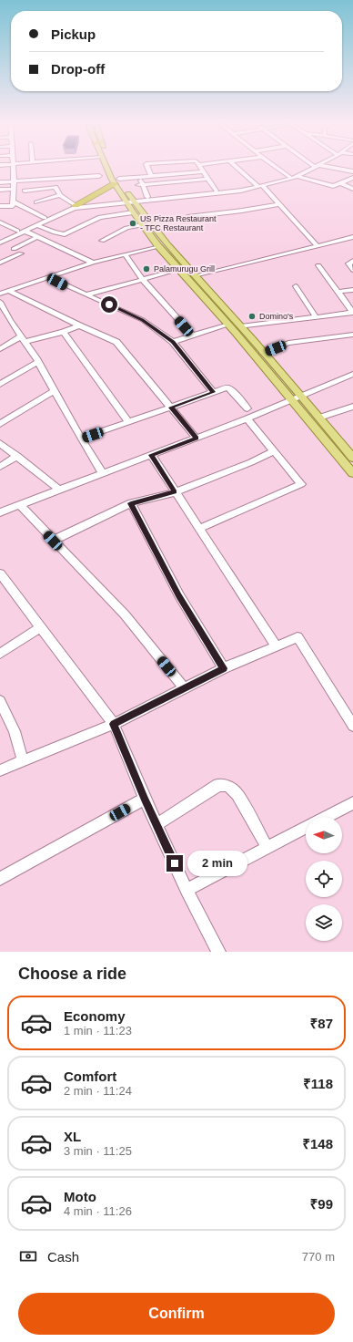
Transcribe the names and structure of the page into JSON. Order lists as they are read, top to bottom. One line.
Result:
{"places":["US Pizza Restaurant - TFC Restaurant","Palamurugu Grill","Domino's"],"north":"left","page":{"banner":["Pickup","Drop-off"],"bubble":"2 min","heading":"Choose a ride","list":[{"name":"Economy","note":"1 min · 11:23","value":"₹87"},{"name":"Comfort","note":"2 min · 11:24","value":"₹118"},{"name":"XL","note":"3 min · 11:25","value":"₹148"},{"name":"Moto","note":"4 min · 11:26","value":"₹99"}],"pay":["Cash","770 m"],"buttons":"Confirm"}}
